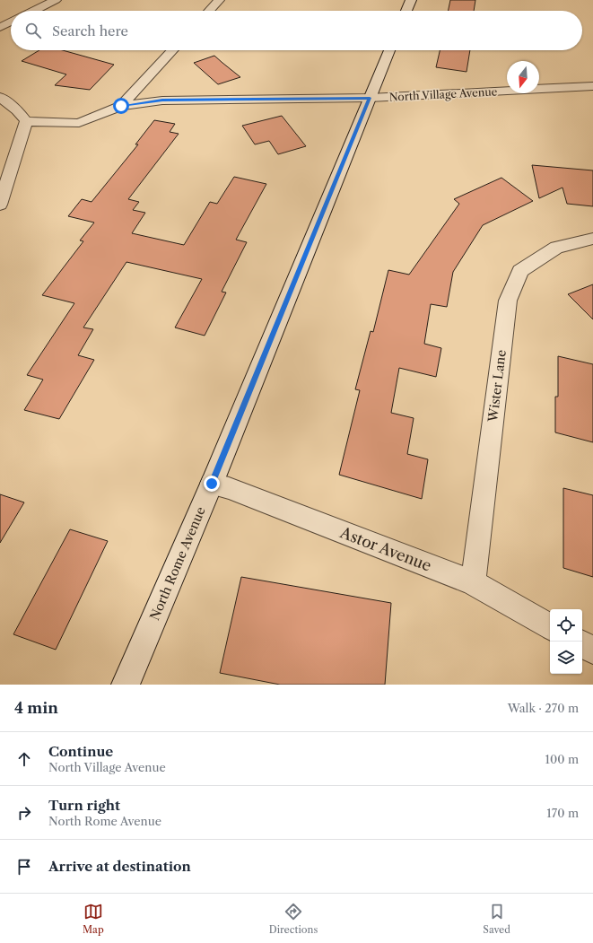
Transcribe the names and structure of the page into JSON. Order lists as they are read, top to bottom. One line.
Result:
{"streets":{"street":["North Village Avenue","Wister Lane","Astor Avenue","North Rome Avenue"]},"crossings":[["North Village Avenue","North Rome Avenue"],["Wister Lane","Astor Avenue"],["Astor Avenue","North Rome Avenue"]],"north":"bottom","page":{"search":"Search here","heading":["4 min","Walk · 270 m"],"list":[["Continue","North Village Avenue","100 m"],["Turn right","North Rome Avenue","170 m"],"Arrive at destination"],"nav":["Map","Directions","Saved"]}}
